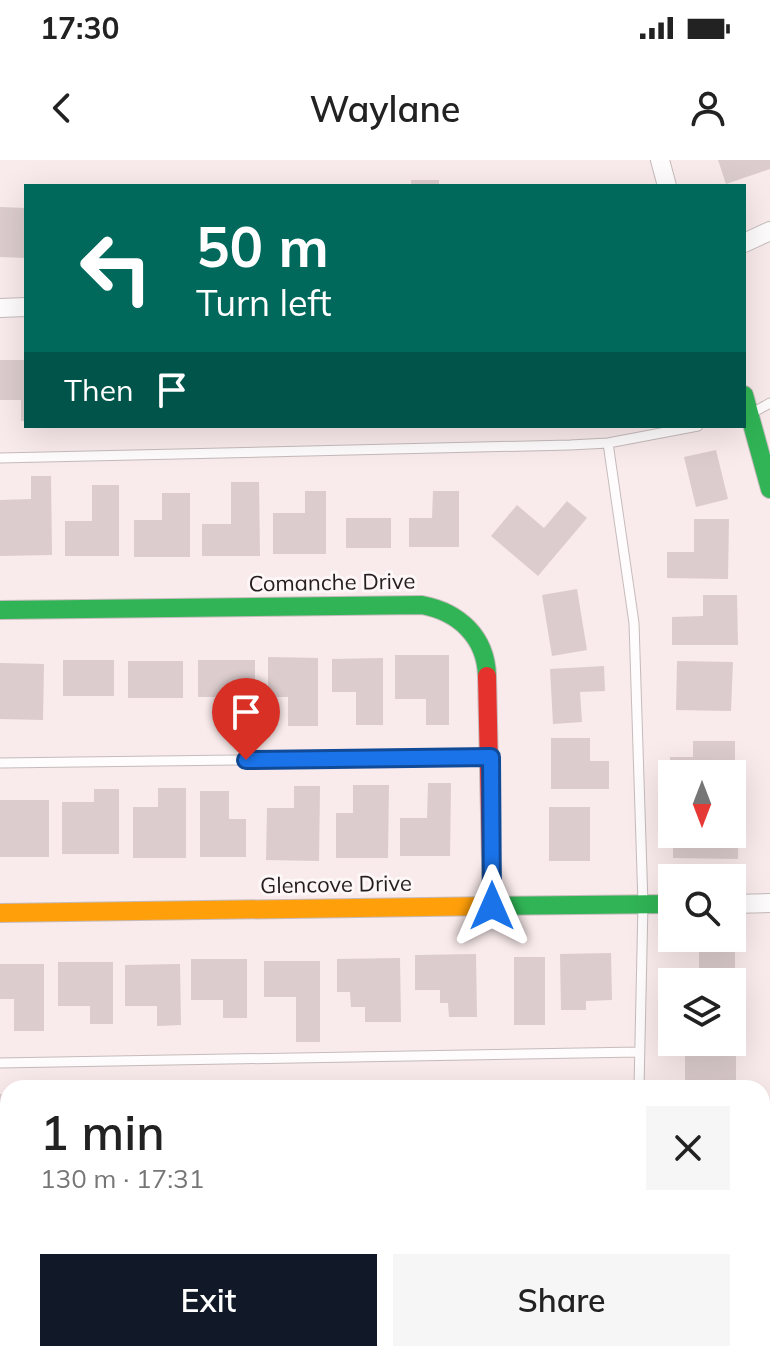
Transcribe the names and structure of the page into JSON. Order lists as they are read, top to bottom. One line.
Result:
{"streets":{"street":["Comanche Drive","Glencove Drive"]},"crossings":[["Comanche Drive","Glencove Drive"]],"north":"bottom","page":{"status":"17:30","header":"Waylane","turn":["50 m","Turn left"],"then":"Then","heading":["1 min","130 m · 17:31"],"buttons":["Exit","Share"]}}
